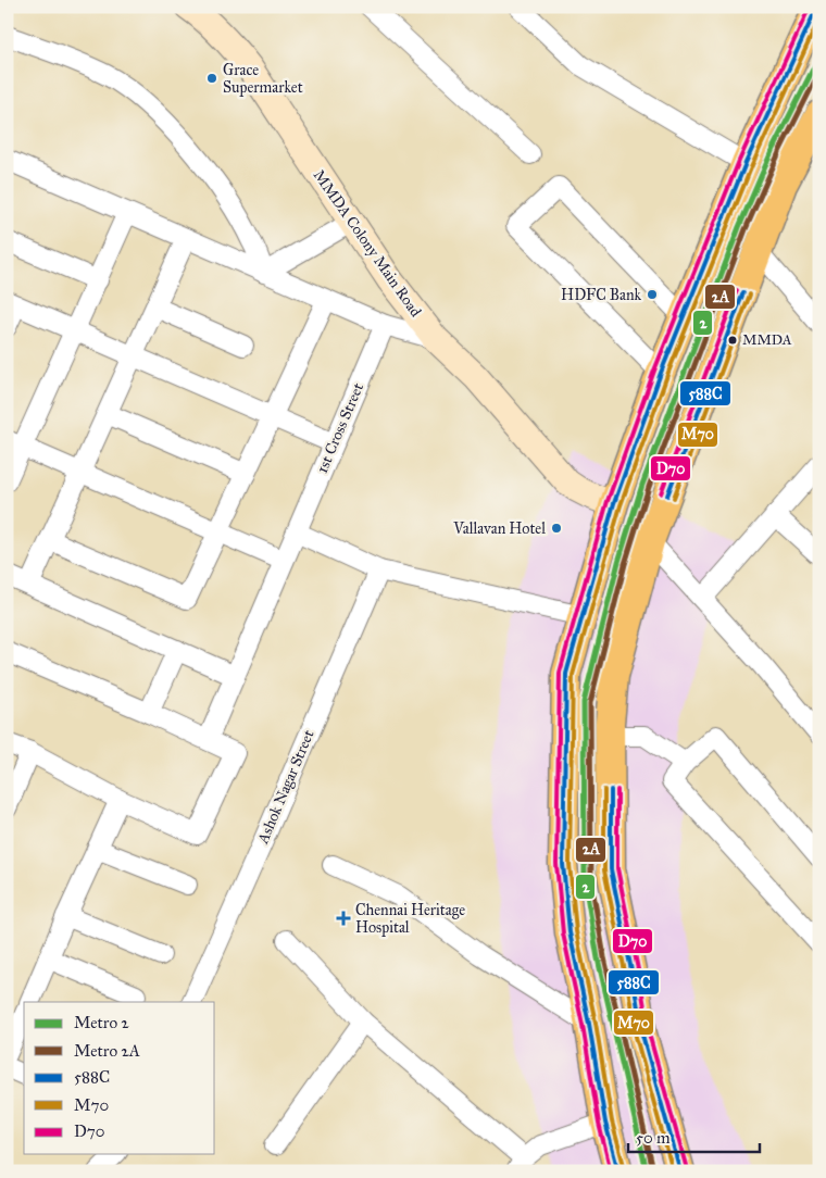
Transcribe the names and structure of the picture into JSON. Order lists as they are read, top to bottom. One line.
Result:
{"streets":{"street":["MMDA Colony Main Road","1st Cross Street","Ashok Nagar Street"]},"places":{"other":["Grace Supermarket","HDFC Bank","MMDA","Vallavan Hotel"],"health":["Chennai Heritage Hospital"]},"lines":["transit line 588C","transit line D70","transit line M70","metro line 2","metro line 2A"],"legend":["Metro 2","Metro 2A","588C","M70","D70"],"scale_bar":"50 m"}
